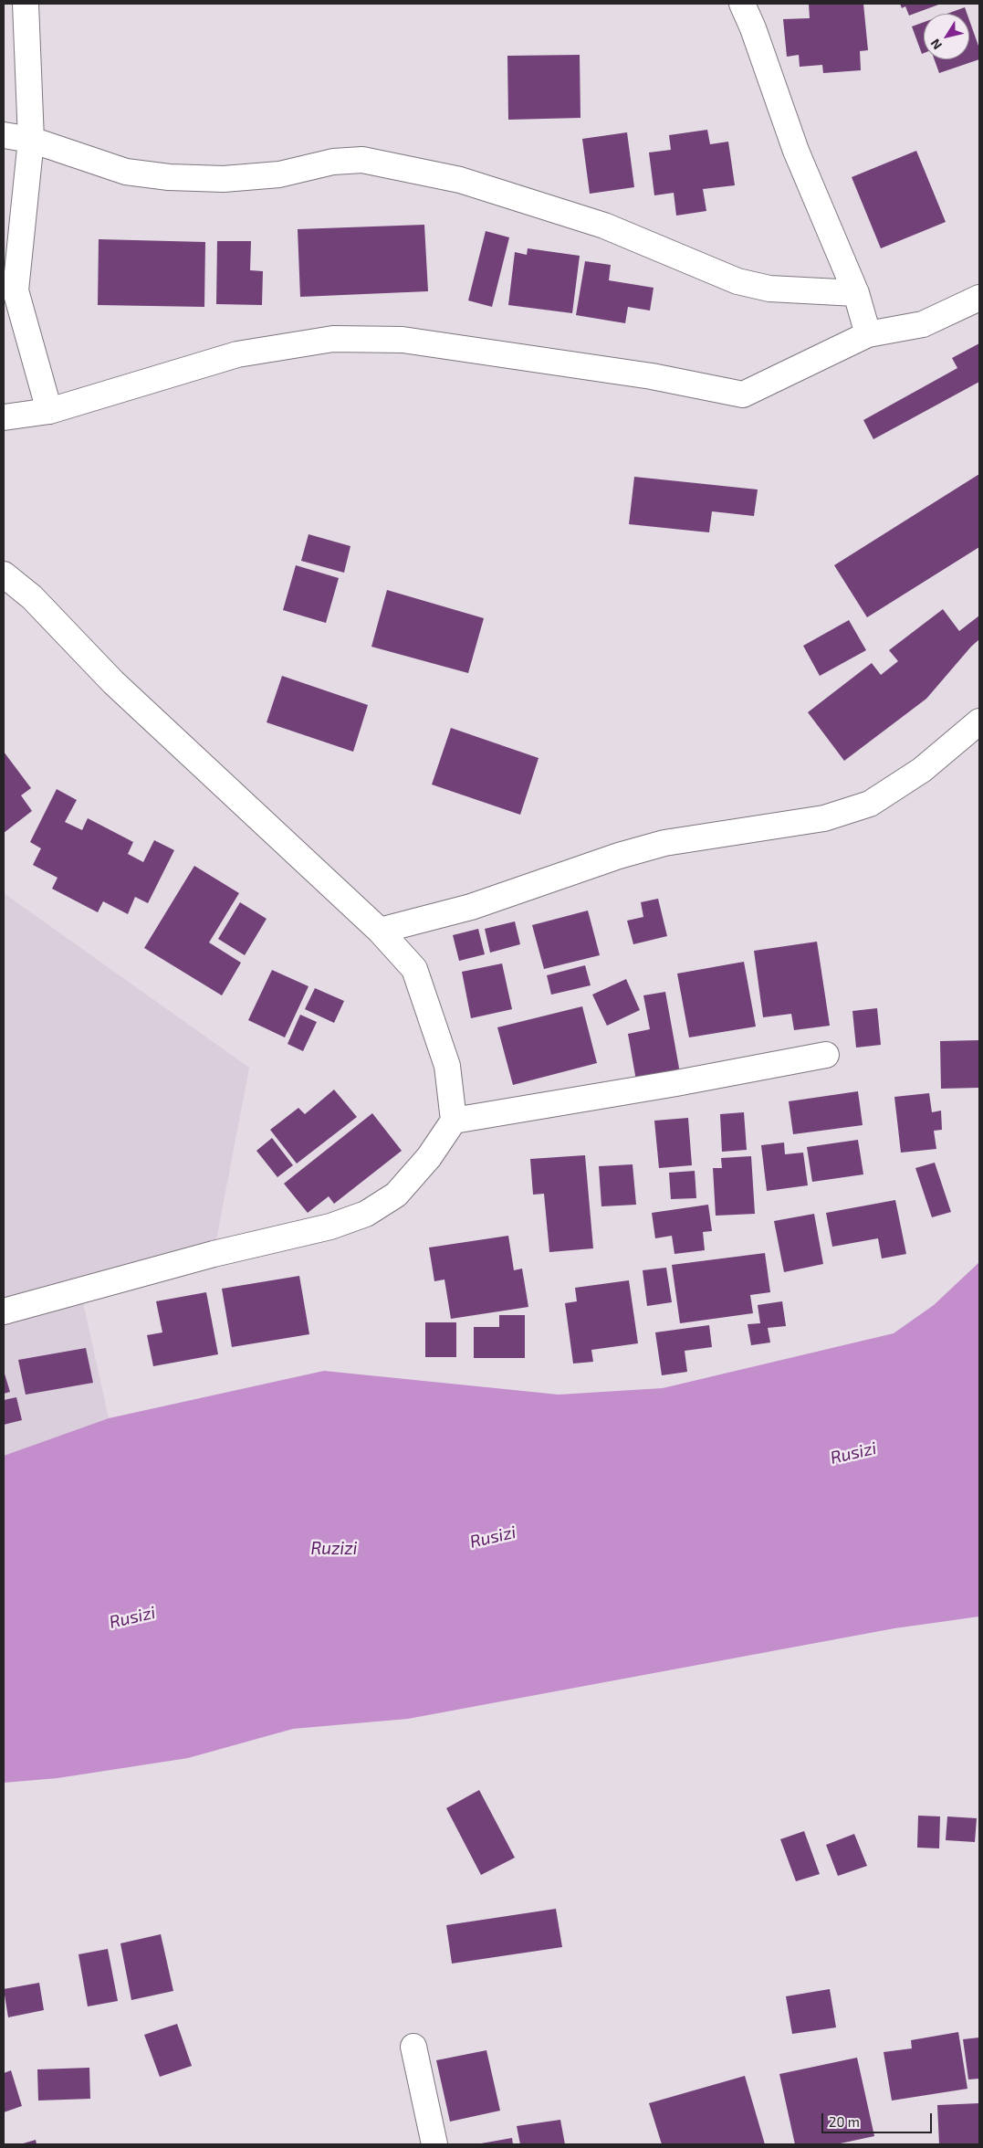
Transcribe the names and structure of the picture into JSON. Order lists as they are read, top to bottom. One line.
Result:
{"water":["Rusizi","Ruzizi"],"scale_bar":"20 m","north":"bottom left"}
